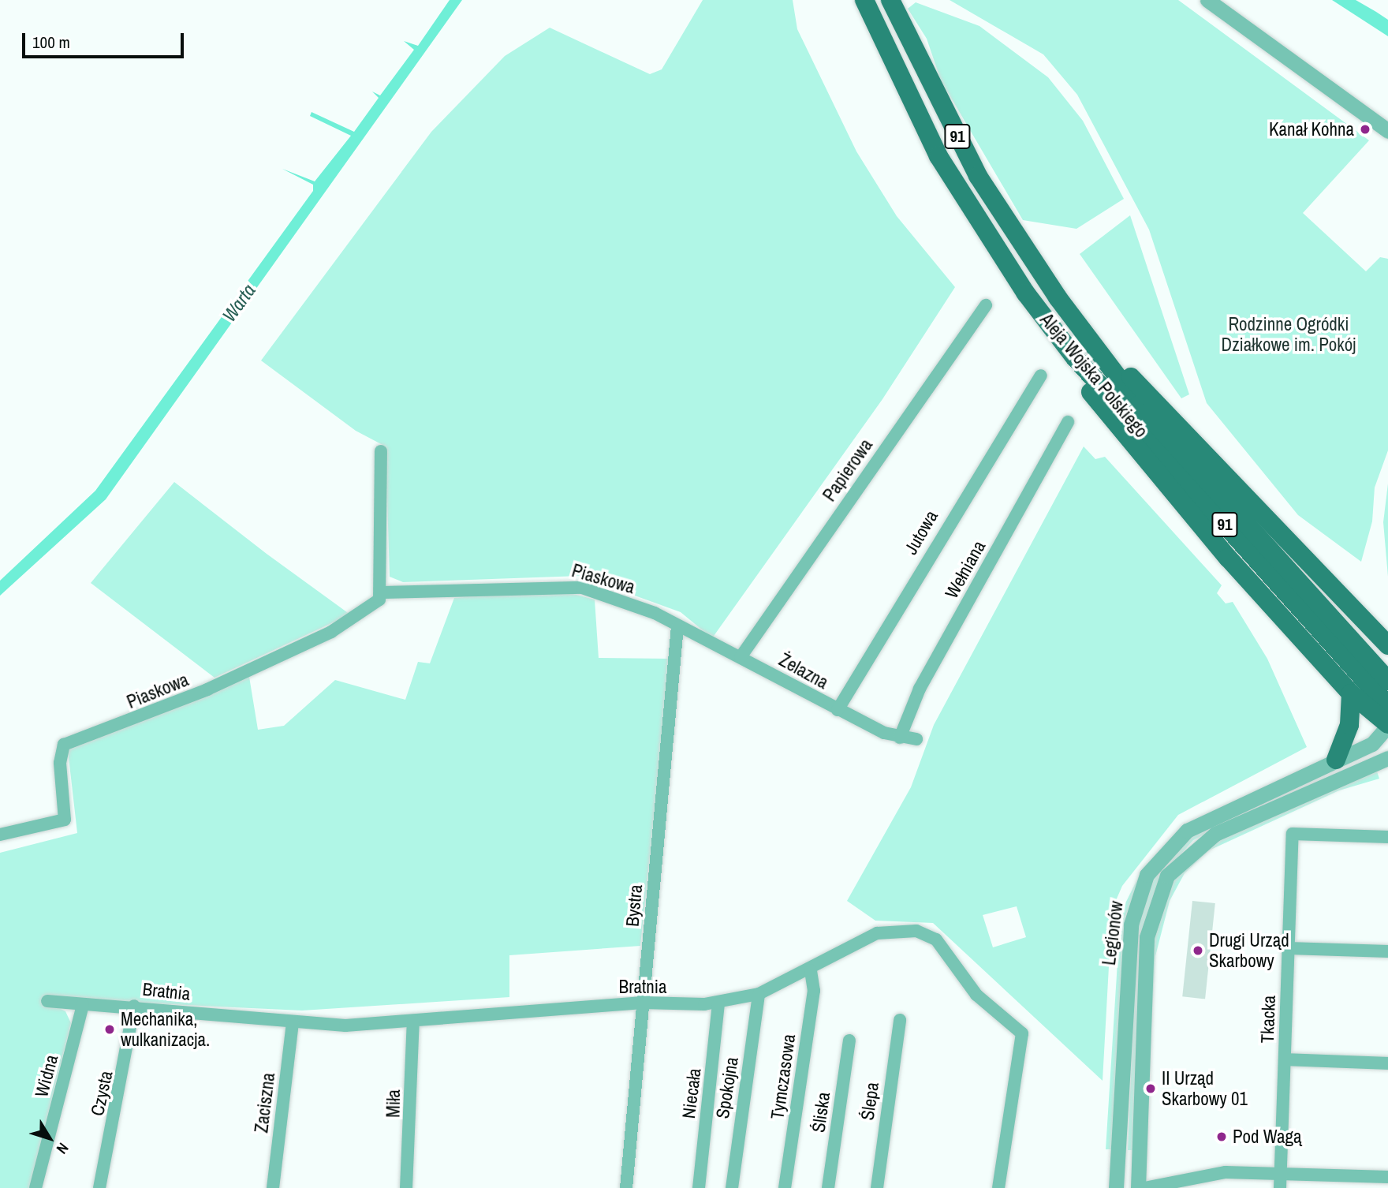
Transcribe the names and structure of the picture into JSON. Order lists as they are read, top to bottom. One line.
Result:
{"streets":{"main road":["91","Aleja Wojska Polskiego"],"street":["Papierowa","Jutowa","Wełniana","Piaskowa","Żelazna","Bystra","Legionów","Bratnia","Tkacka","Widna","Tymczasowa","Spokojna","Czysta","Niecała","Ślepa","Zaciszna","Miła","Śliska"]},"crossings":[["Papierowa","Żelazna"],["Jutowa","Żelazna"],["Wełniana","Żelazna"],["Piaskowa","Żelazna"],["Piaskowa","Bystra"],["Żelazna","Bystra"],["Bystra","Bratnia"],["Bratnia","Widna"],["Bratnia","Tymczasowa"],["Bratnia","Spokojna"],["Bratnia","Czysta"],["Bratnia","Niecała"],["Bratnia","Zaciszna"],["Bratnia","Miła"]],"water":["Warta"],"parks":["Rodzinne Ogródki Działkowe im. Pokój"],"places":["Kanał Kohna","Drugi Urząd Skarbowy","Mechanika, wulkanizacja.","II Urząd Skarbowy 01","Pod Wagą"],"scale_bar":"100 m","north":"bottom right"}
